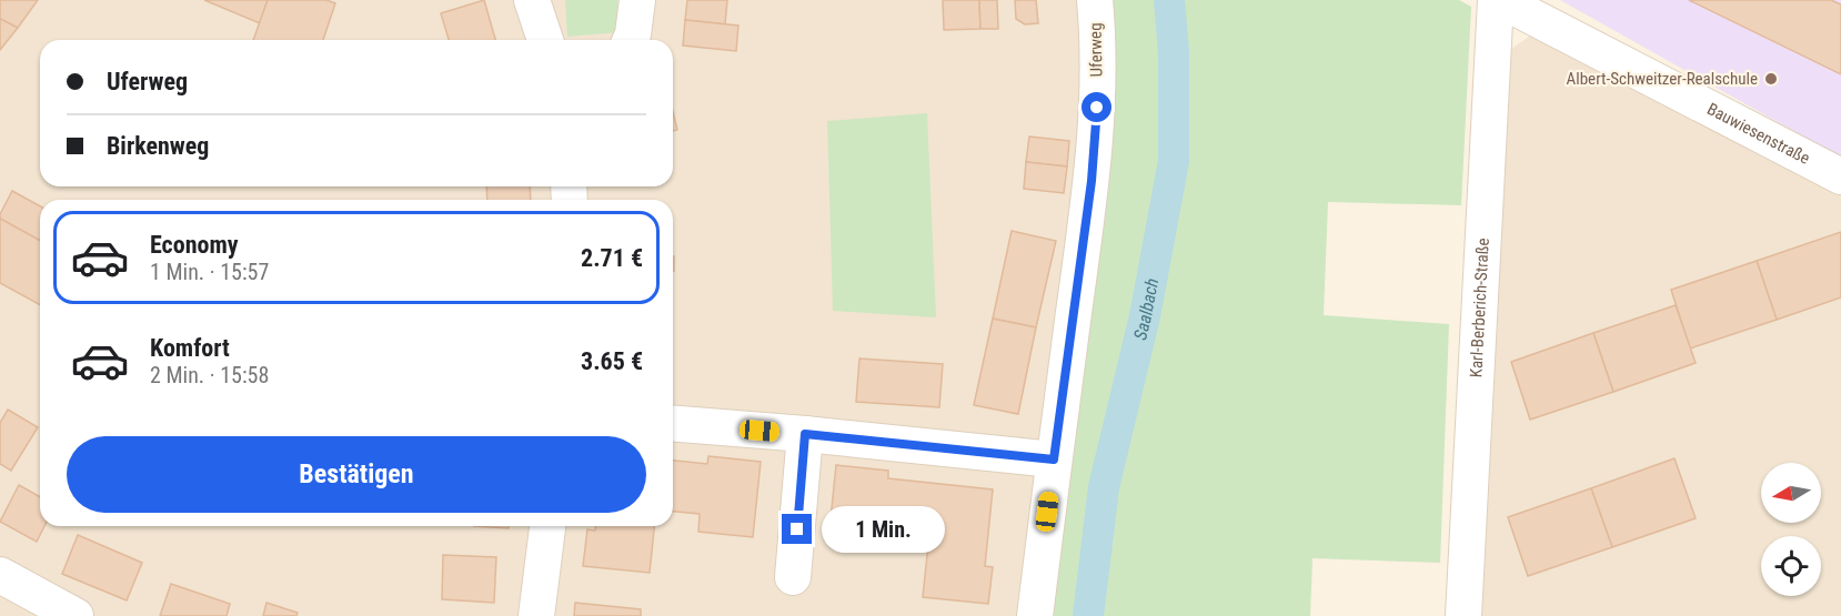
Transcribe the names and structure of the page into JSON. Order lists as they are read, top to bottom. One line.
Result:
{"streets":{"street":["Uferweg","Bauwiesenstraße","Karl-Berberich-Straße"]},"crossings":[["Bauwiesenstraße","Karl-Berberich-Straße"]],"water":["Saalbach"],"places":["Albert-Schweitzer-Realschule"],"north":"left","page":{"banner":["Uferweg","Birkenweg"],"list":[{"name":"Economy","note":"1 Min. · 15:57","value":"2.71 €"},{"name":"Komfort","note":"2 Min. · 15:58","value":"3.65 €"}],"buttons":"Bestätigen","bubble":"1 Min."}}
